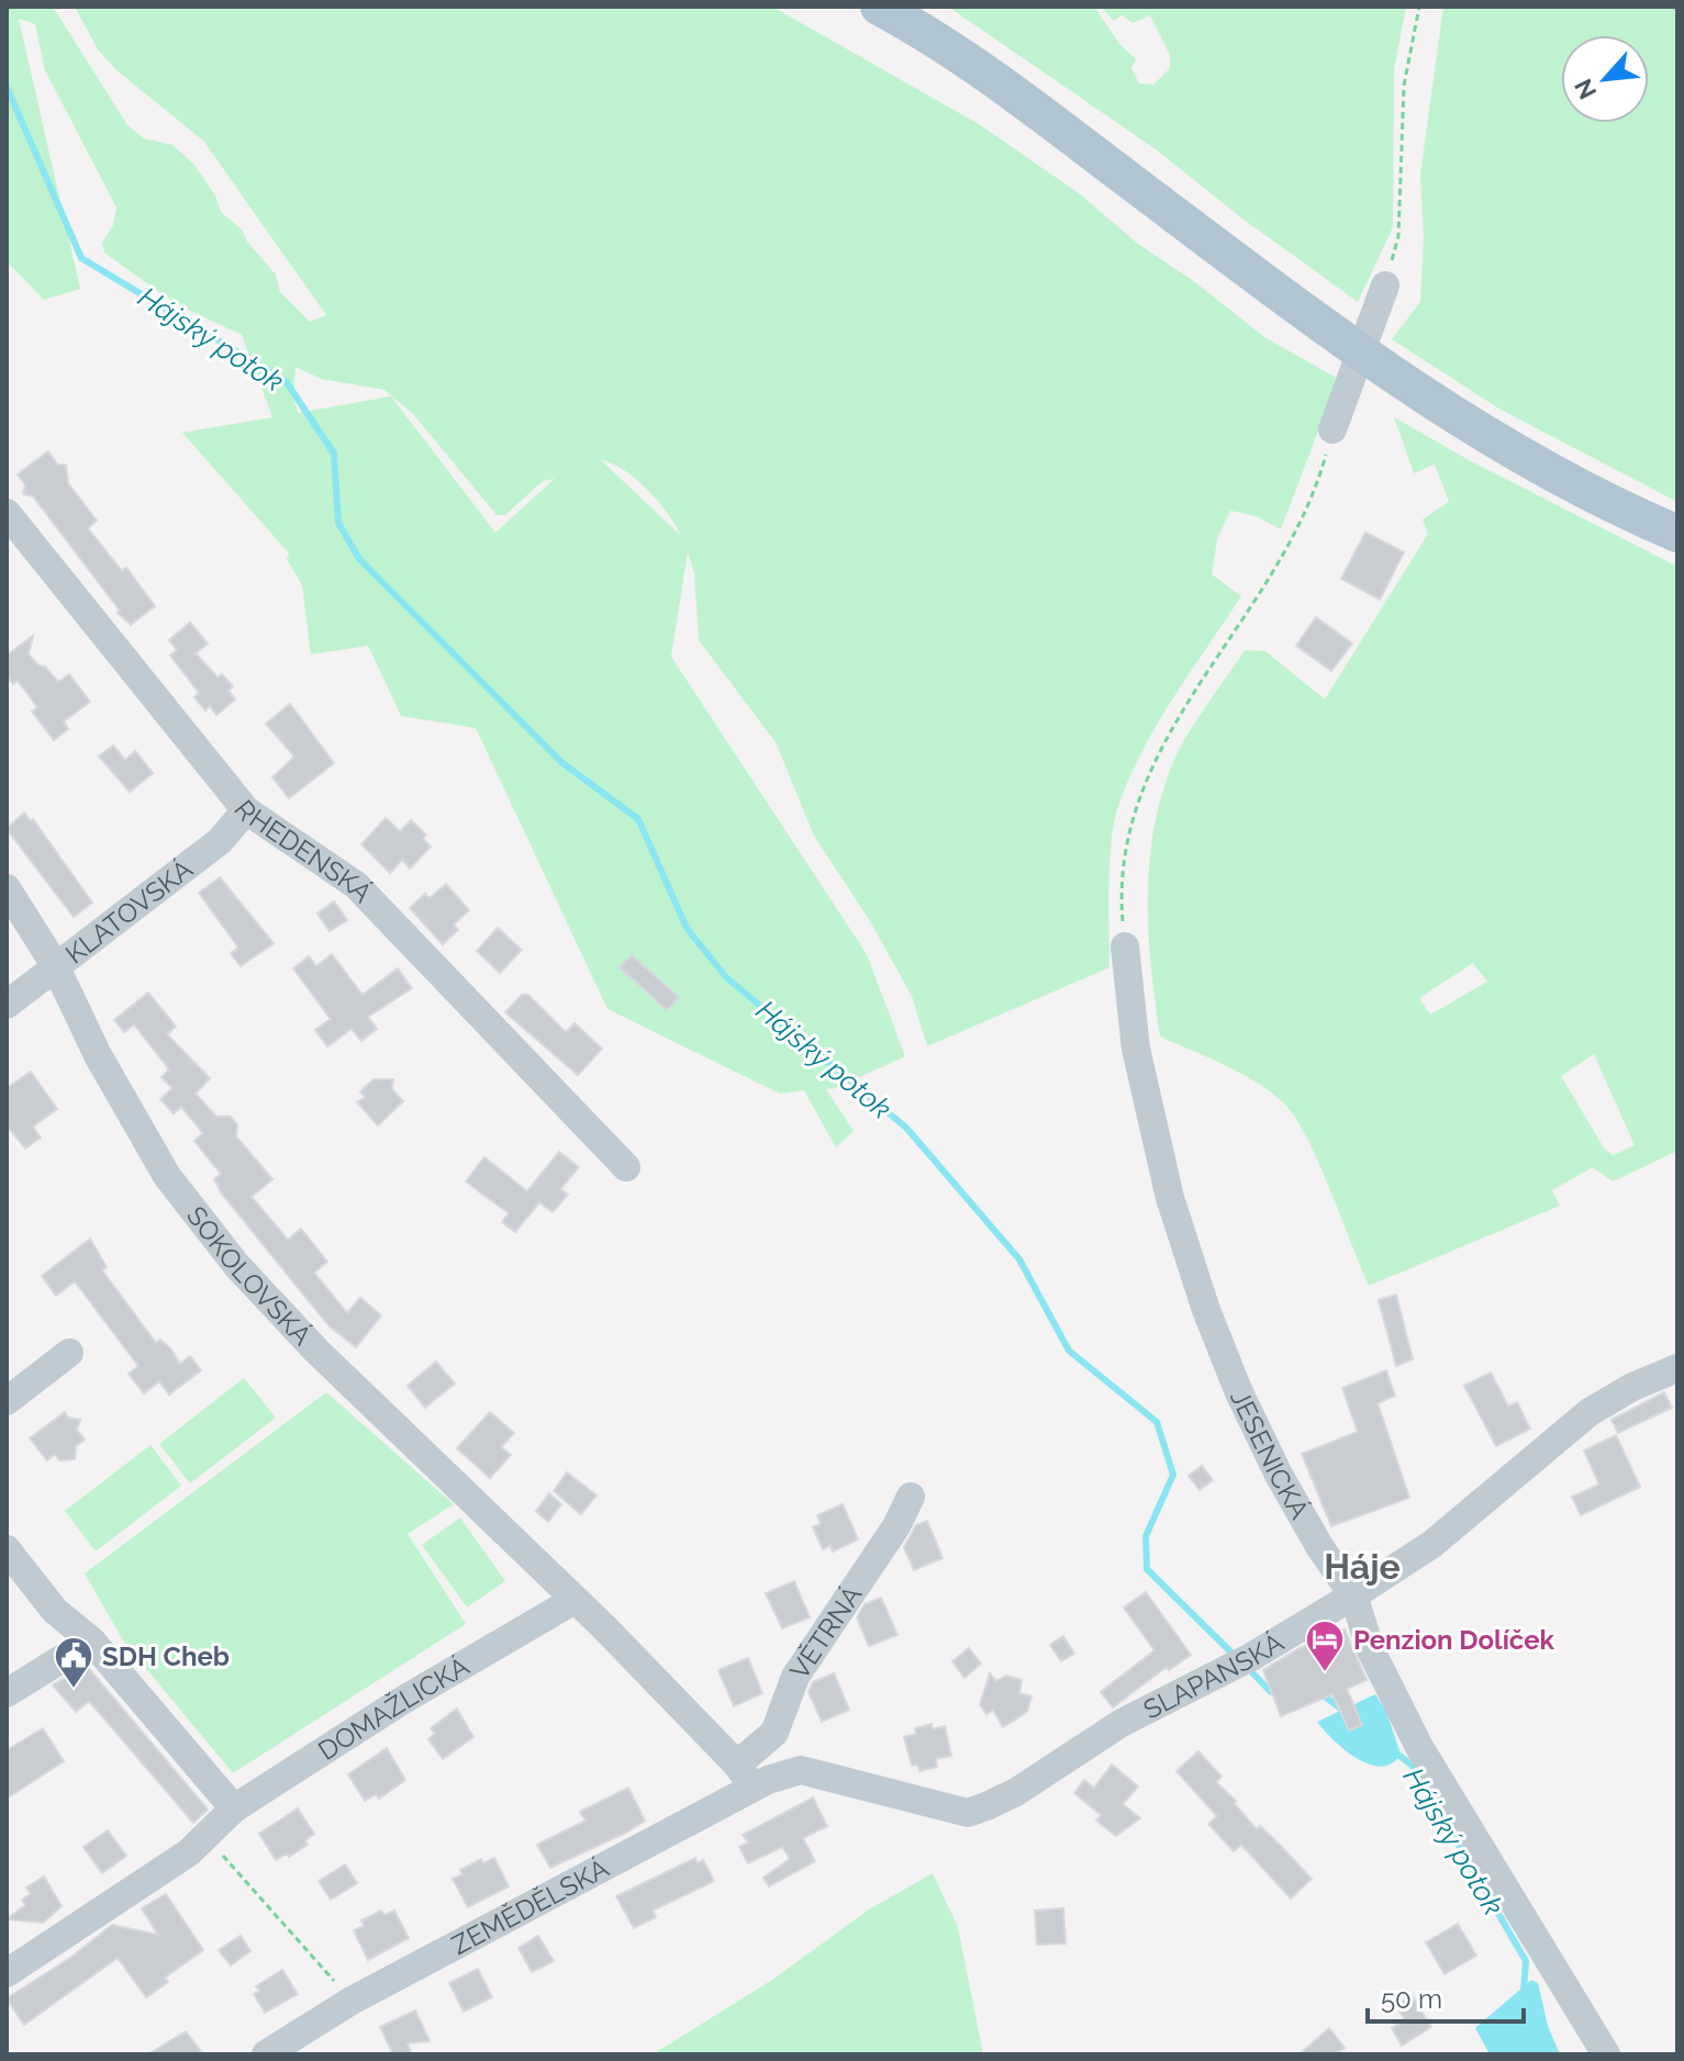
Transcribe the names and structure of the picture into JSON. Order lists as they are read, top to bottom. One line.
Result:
{"streets":{"street":["RHEDENSKÁ","KLATOVSKÁ","SOKOLOVSKÁ","JESENICKÁ","VĚTRNÁ","SLAPANSKÁ","DOMAŽLICKÁ","ZEMĚDĚLSKÁ"]},"crossings":[["RHEDENSKÁ","KLATOVSKÁ"],["KLATOVSKÁ","SOKOLOVSKÁ"],["SOKOLOVSKÁ","DOMAŽLICKÁ"],["JESENICKÁ","SLAPANSKÁ"],["VĚTRNÁ","ZEMĚDĚLSKÁ"],["SLAPANSKÁ","ZEMĚDĚLSKÁ"]],"districts":["Háje"],"water":["Hájský potok"],"places":{"hotel":["Penzion Dolíček"],"public building":["SDH Cheb"]},"scale_bar":"50 m","north":"bottom left"}
